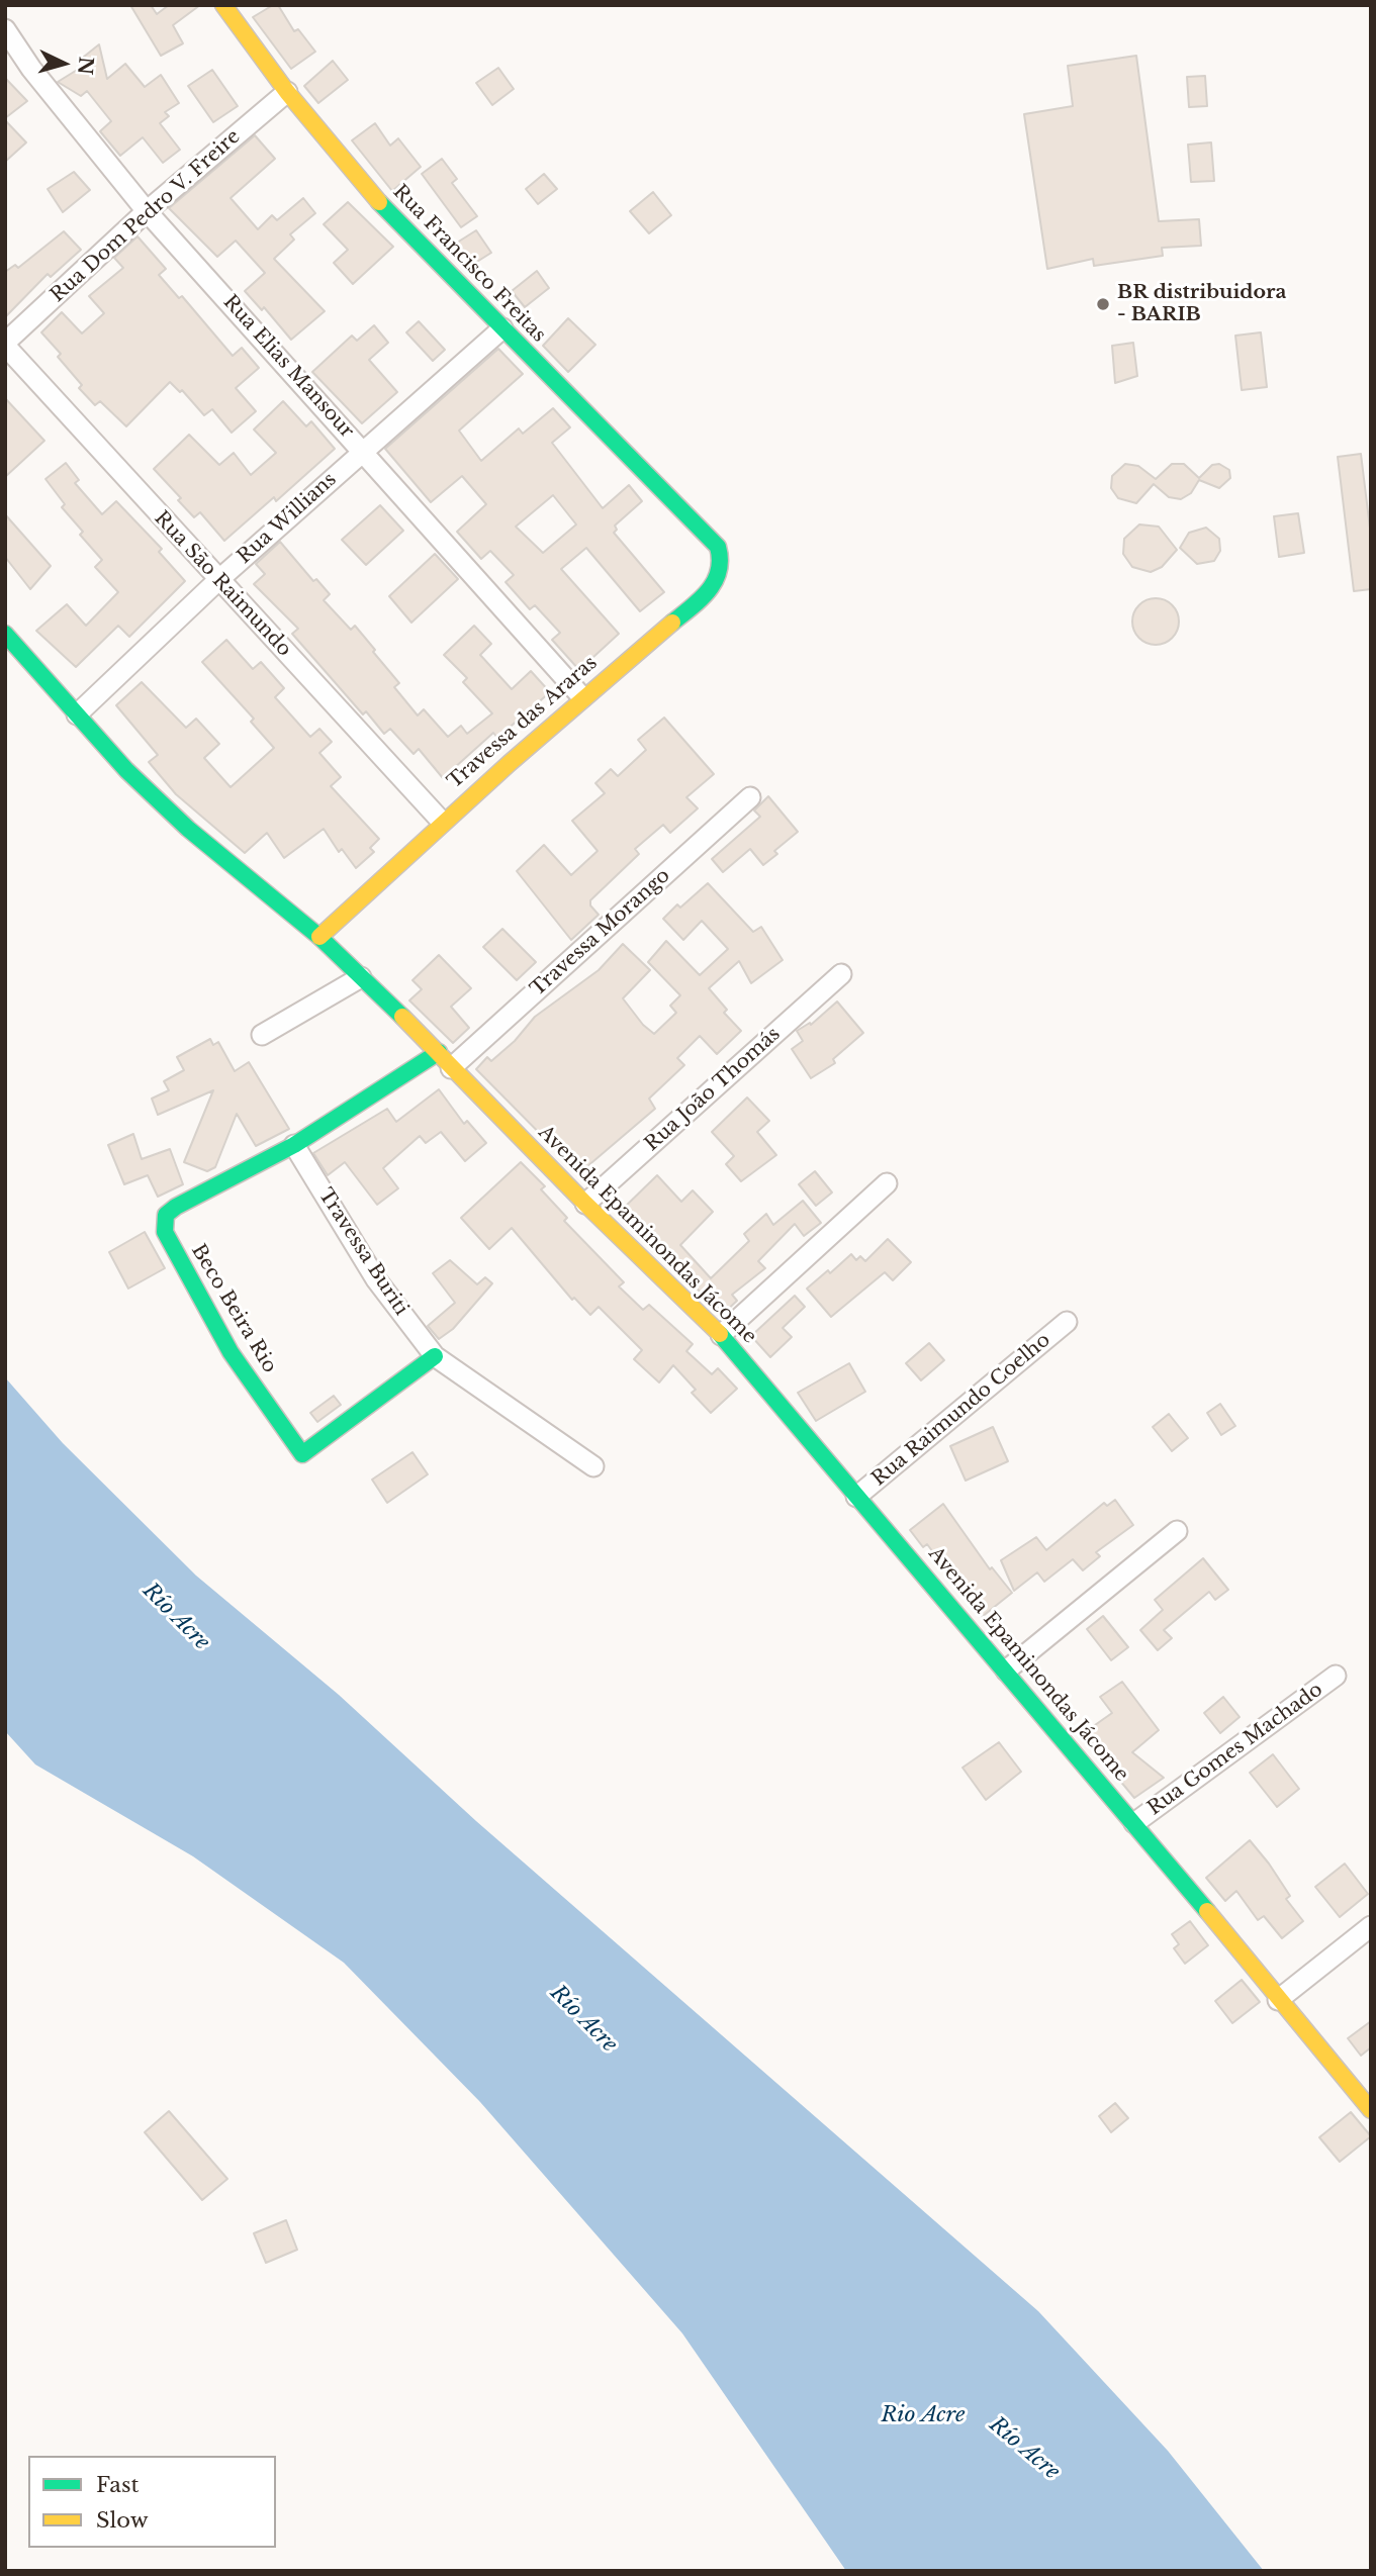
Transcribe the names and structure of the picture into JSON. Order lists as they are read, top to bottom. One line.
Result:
{"streets":{"street":["Rua Dom Pedro V. Freire","Rua Francisco Freitas","Rua Elias Mansour","Rua Willians","Rua São Raimundo","Travessa das Araras","Travessa Morango","Rua João Thomás","Avenida Epaminondas Jácome","Travessa Buriti","Beco Beira Rio","Rua Raimundo Coelho","Rua Gomes Machado"]},"crossings":[["Rua Dom Pedro V. Freire","Rua Francisco Freitas"],["Rua Dom Pedro V. Freire","Rua Elias Mansour"],["Rua Dom Pedro V. Freire","Rua São Raimundo"],["Rua Francisco Freitas","Rua Willians"],["Rua Francisco Freitas","Travessa das Araras"],["Rua Elias Mansour","Rua Willians"],["Rua Elias Mansour","Travessa das Araras"],["Rua Willians","Rua São Raimundo"],["Rua Willians","Avenida Epaminondas Jácome"],["Rua São Raimundo","Travessa das Araras"],["Travessa das Araras","Avenida Epaminondas Jácome"],["Travessa Morango","Avenida Epaminondas Jácome"],["Travessa Morango","Travessa Buriti"],["Travessa Morango","Beco Beira Rio"],["Rua João Thomás","Avenida Epaminondas Jácome"],["Avenida Epaminondas Jácome","Rua Raimundo Coelho"],["Avenida Epaminondas Jácome","Rua Gomes Machado"],["Travessa Buriti","Beco Beira Rio"]],"water":["Río Acre","Rio Acre"],"places":["BR distribuidora - BARIB"],"legend":["Fast","Slow"],"north":"right"}
